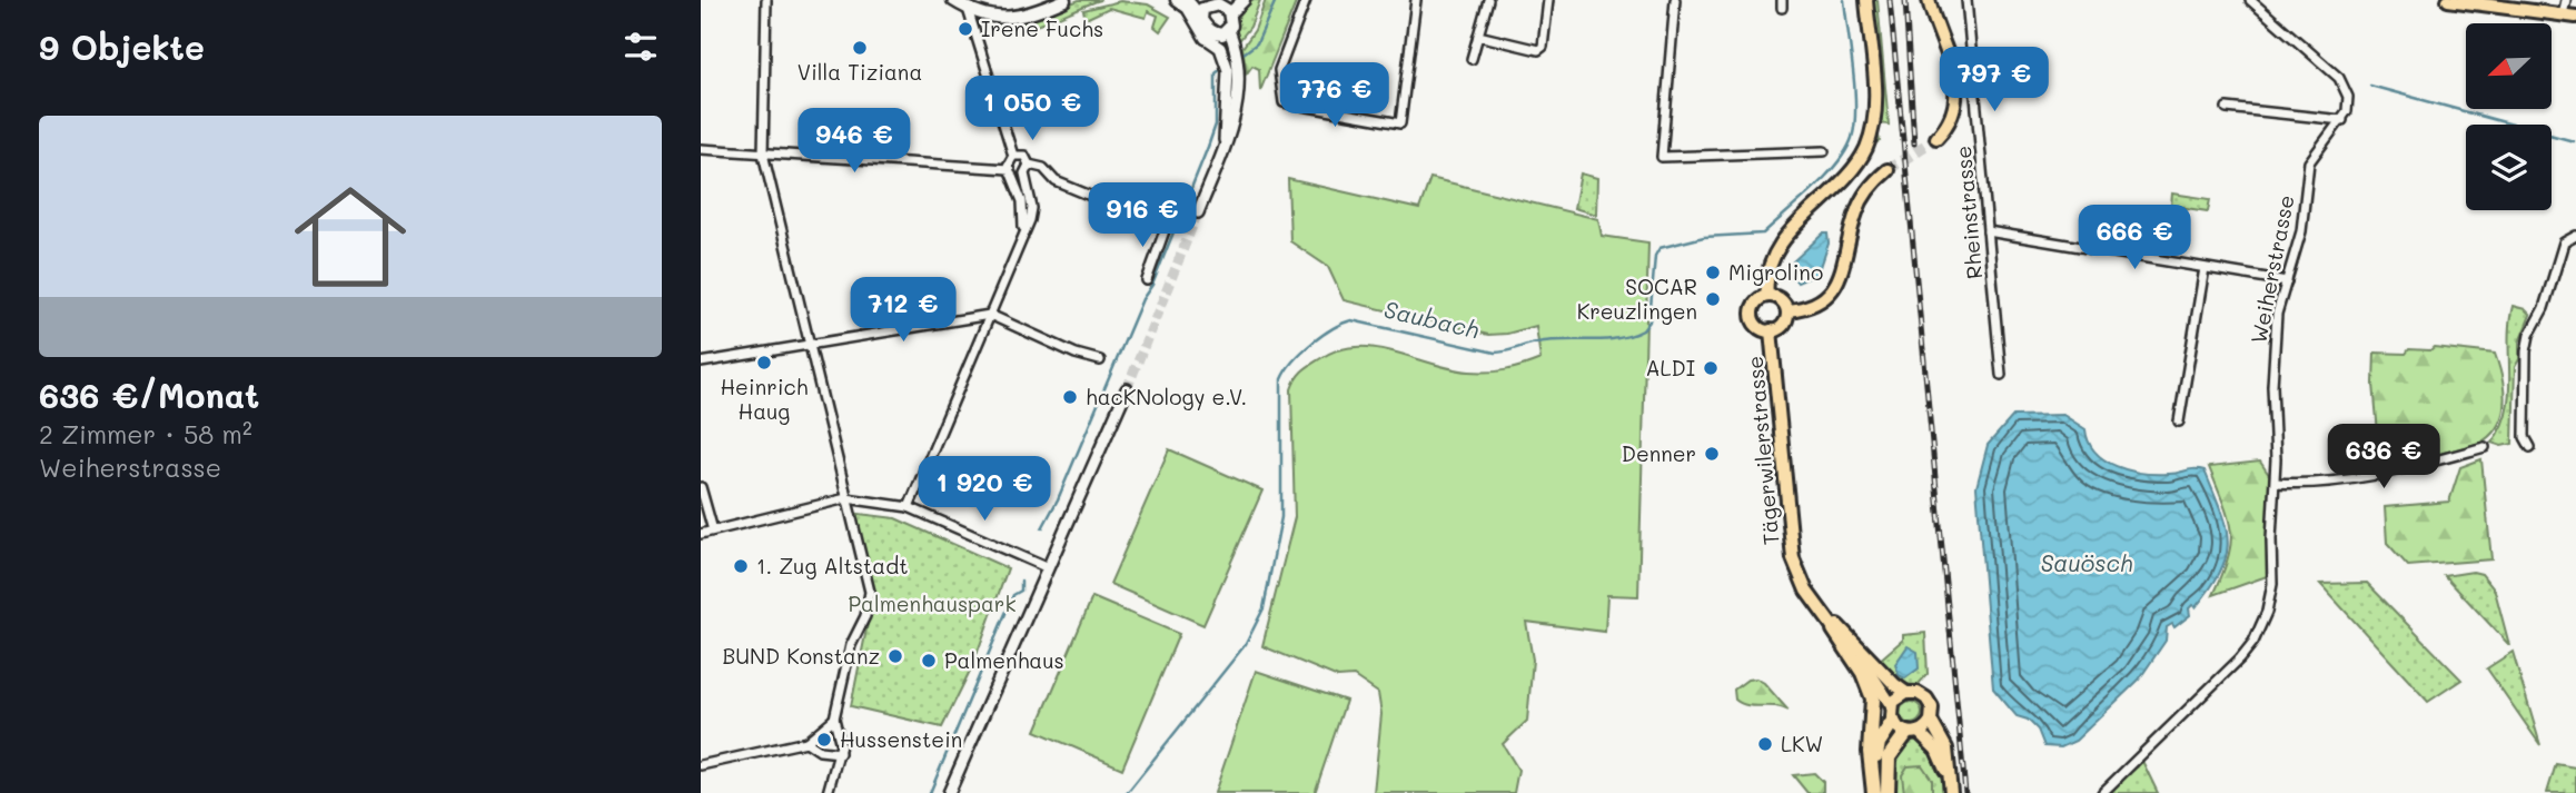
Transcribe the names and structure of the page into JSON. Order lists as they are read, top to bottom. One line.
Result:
{"streets":{"main road":["Tägerwilerstrasse"],"street":["Rheinstrasse","Weiherstrasse"]},"water":["Saubach","Sauösch"],"parks":["Palmenhauspark"],"places":["Irene Fuchs","Villa Tiziana","Migrolino","SOCAR Kreuzlingen","Heinrich Haug","ALDI","hacKNology e.V.","Denner","1. Zug Altstadt","BUND Konstanz","Palmenhaus","Hussenstein","LKW"],"north":"bottom left","page":{"heading":"9 Objekte","price":["797 €","776 €","1 050 €","946 €","916 €","666 €","712 €","636 €","1 920 €"],"list":[{"name":"636 €/Monat","note":"2 Zimmer · 58 m² · Weiherstrasse"}]}}
